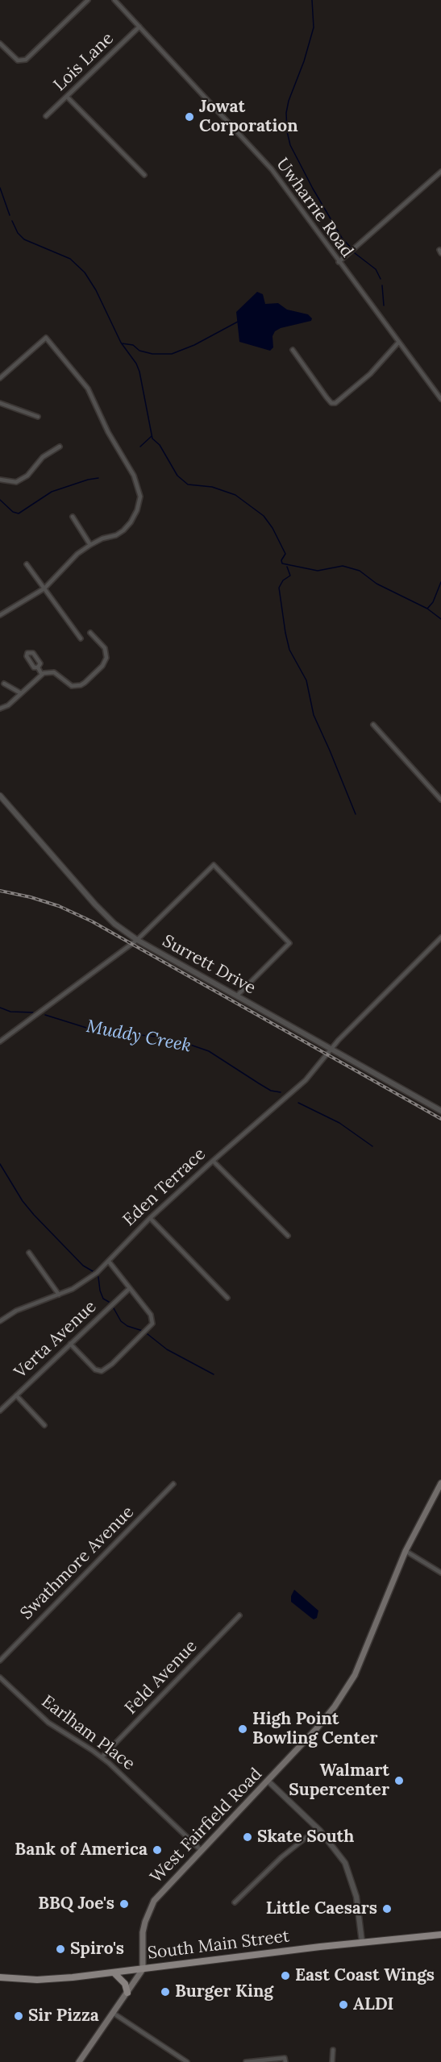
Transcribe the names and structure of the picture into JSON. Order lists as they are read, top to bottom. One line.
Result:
{"streets":{"main road":["West Fairfield Road","South Main Street"],"street":["Lois Lane","Uwharrie Road","Surrett Drive","Eden Terrace","Verta Avenue","Swathmore Avenue","Feld Avenue","Earlham Place"]},"crossings":[["Lois Lane","Uwharrie Road"],["Surrett Drive","Eden Terrace"],["Feld Avenue","Earlham Place"],["Earlham Place","West Fairfield Road"],["West Fairfield Road","South Main Street"]],"water":["Muddy Creek"],"places":["Jowat Corporation","High Point Bowling Center","Walmart Supercenter","Skate South","Bank of America","BBQ Joe's","Little Caesars","Spiro's","East Coast Wings","Burger King","ALDI","Sir Pizza"]}
